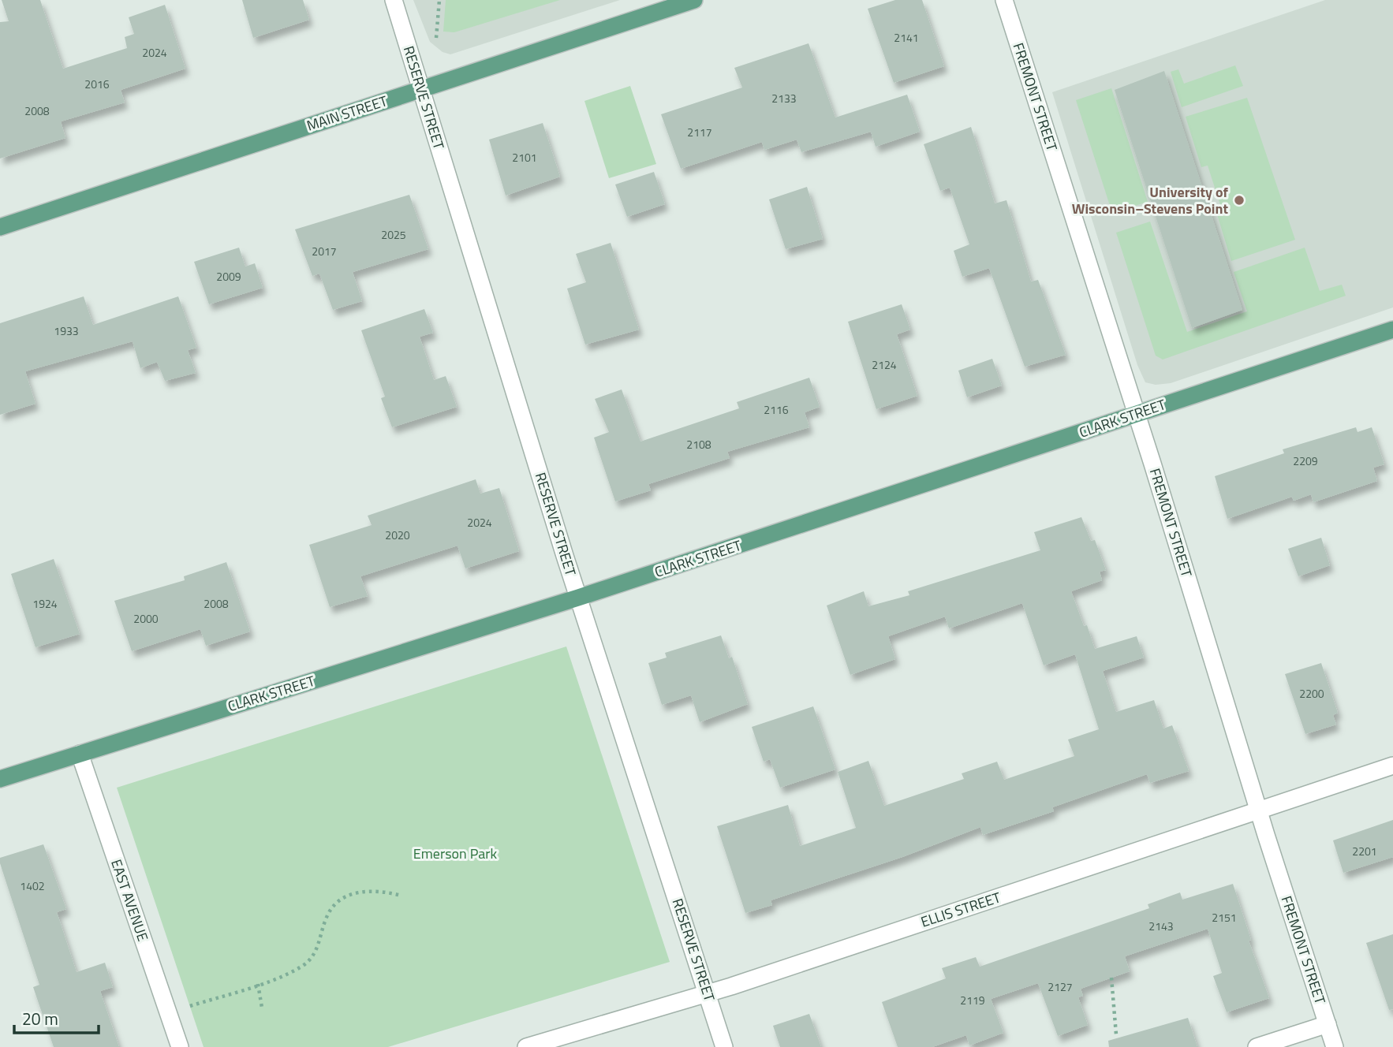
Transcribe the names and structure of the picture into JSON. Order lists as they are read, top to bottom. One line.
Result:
{"streets":{"main road":["MAIN STREET","CLARK STREET"],"street":["FREMONT STREET","RESERVE STREET","EAST AVENUE","ELLIS STREET"]},"crossings":[["FREMONT STREET","CLARK STREET"],["FREMONT STREET","ELLIS STREET"],["RESERVE STREET","MAIN STREET"],["RESERVE STREET","CLARK STREET"],["RESERVE STREET","ELLIS STREET"],["CLARK STREET","EAST AVENUE"]],"parks":["Emerson Park"],"places":["University of Wisconsin–Stevens Point"],"house_numbers":["2141","2024","2016","2133","2008","2117","2101","2025","2017","2009","1933","2124","2116","2108","2209","2024","2020","1924","2008","2000","2200","2201","1402","2151","2143","2127","2119"],"scale_bar":"20 m"}
